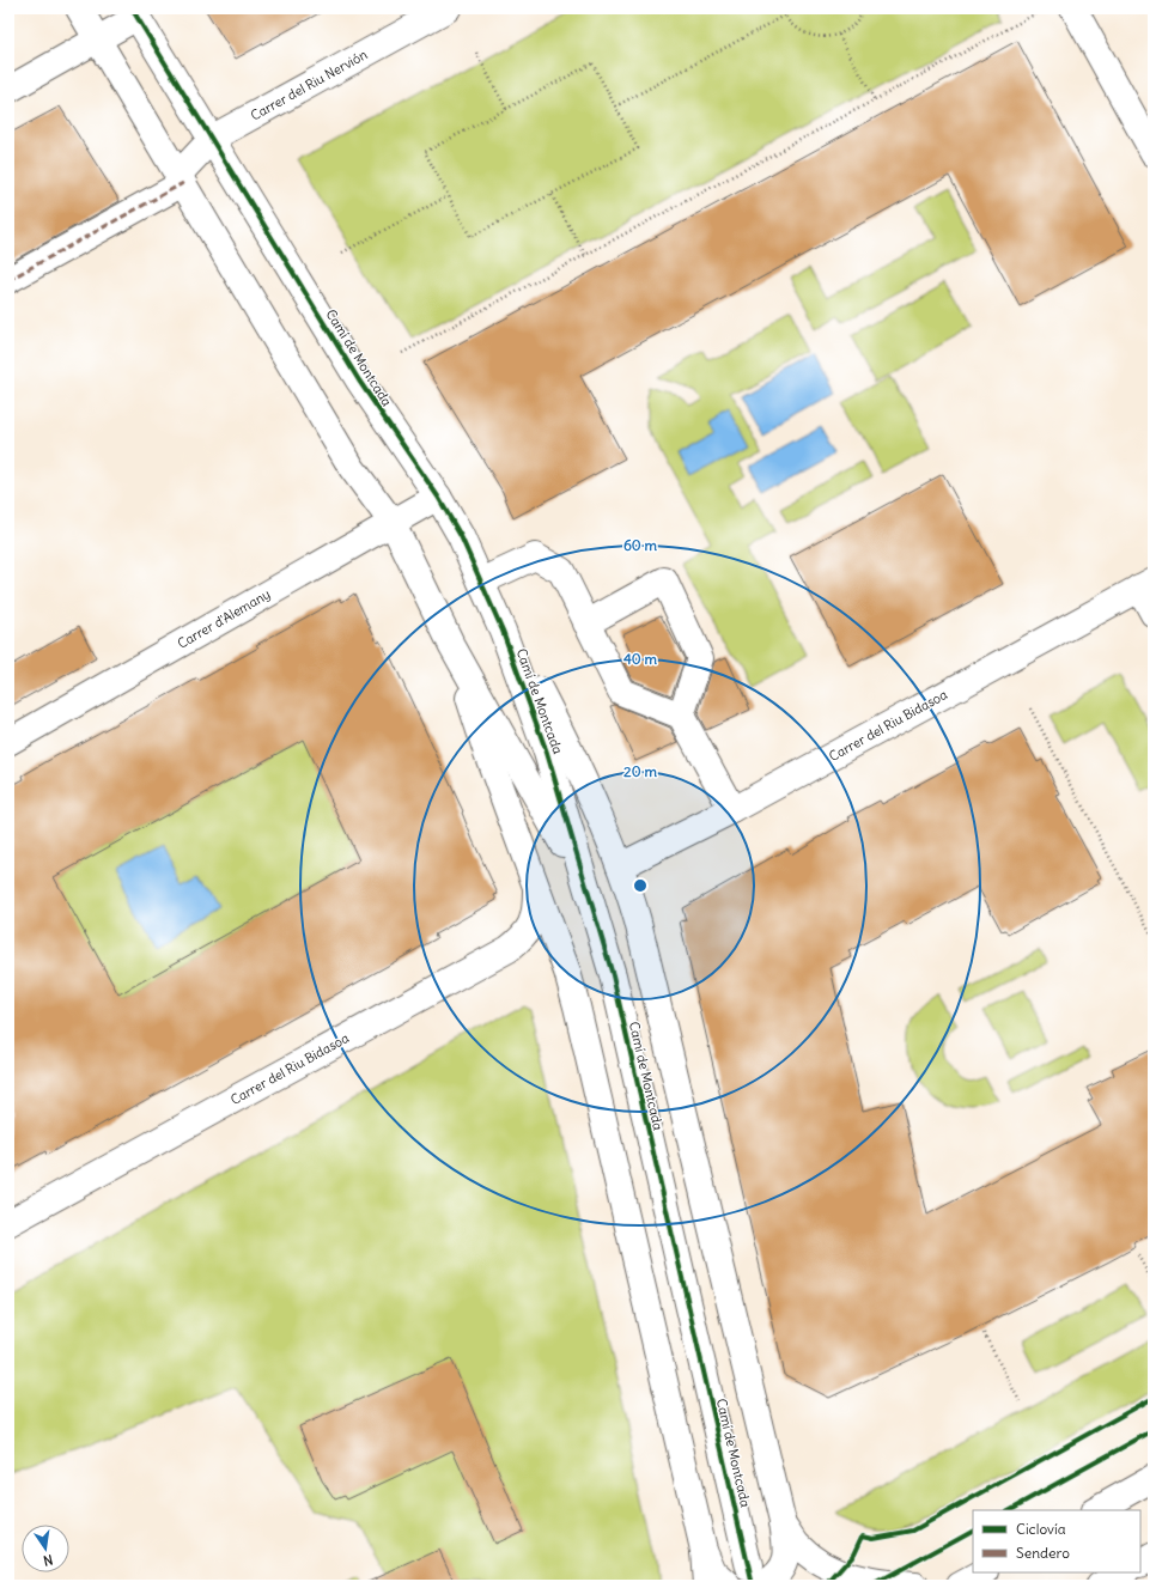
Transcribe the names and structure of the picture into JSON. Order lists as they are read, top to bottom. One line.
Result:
{"streets":{"street":["Carrer del Riu Nervión","Camí de Montcada","Carrer d'Alemany","Carrer del Riu Bidasoa"]},"crossings":[["Carrer del Riu Nervión","Camí de Montcada"],["Camí de Montcada","Carrer d'Alemany"],["Camí de Montcada","Carrer del Riu Bidasoa"]],"legend":["Ciclovía","Sendero"],"north":"bottom","rings":["60 m","40 m","20 m"]}
